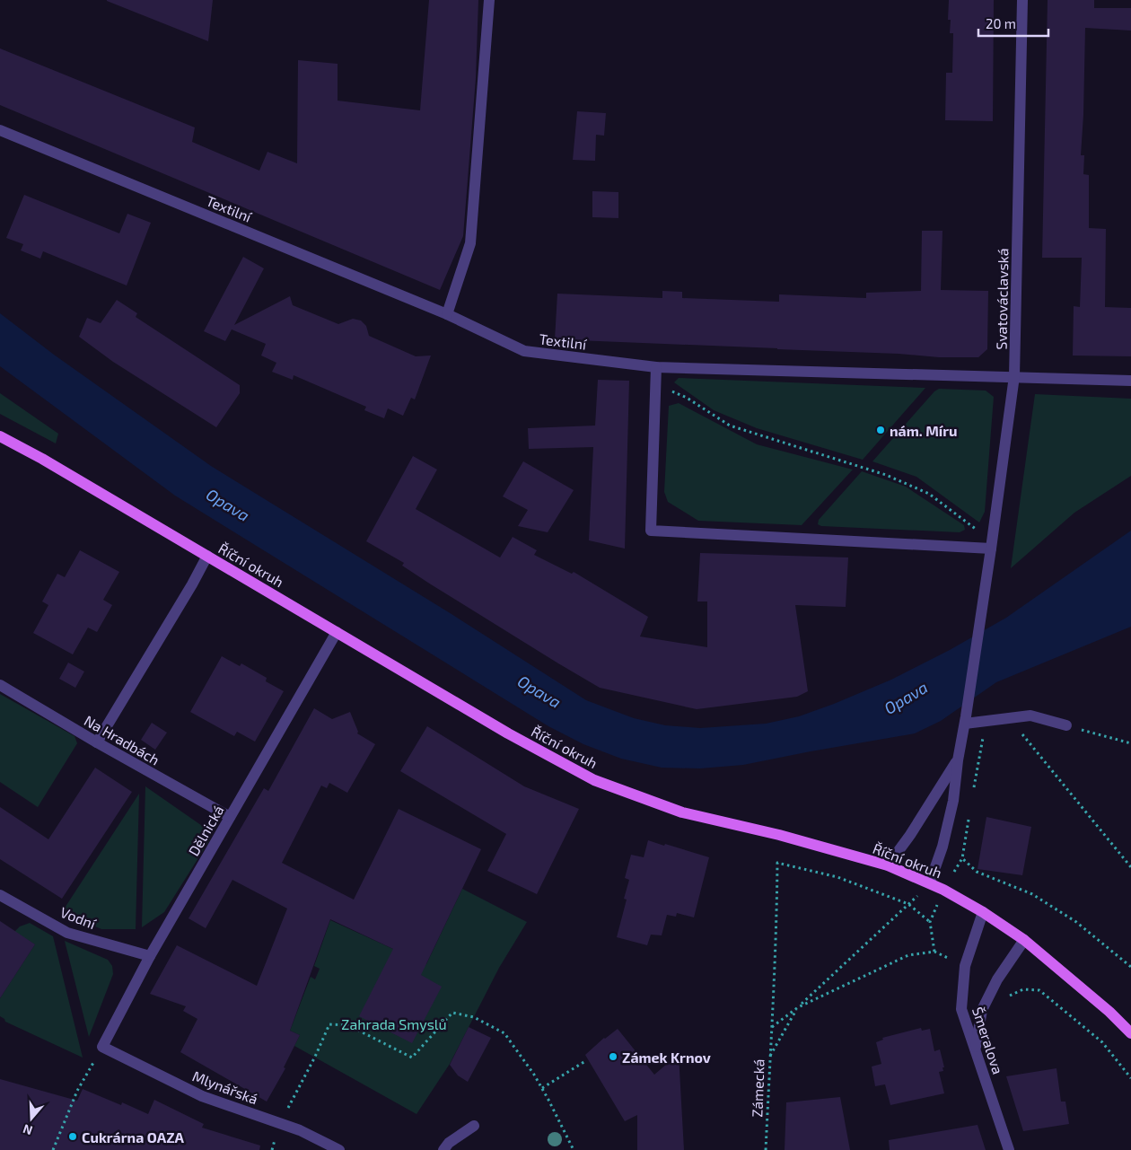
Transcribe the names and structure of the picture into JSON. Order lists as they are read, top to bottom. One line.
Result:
{"streets":{"main road":["Říční okruh"],"street":["Textilní","Svatováclavská","Na Hradbách","Dělnická","Vodní","Šmeralova","Mlynářská"],"path":["Zámecká"]},"crossings":[["Říční okruh","Dělnická"],["Říční okruh","Šmeralova"],["Na Hradbách","Dělnická"],["Dělnická","Vodní"],["Dělnická","Mlynářská"]],"water":["Opava"],"parks":["Zahrada Smyslů"],"places":["nám. Míru","Zámek Krnov","Cukrárna OAZA"],"scale_bar":"20 m","north":"bottom"}
